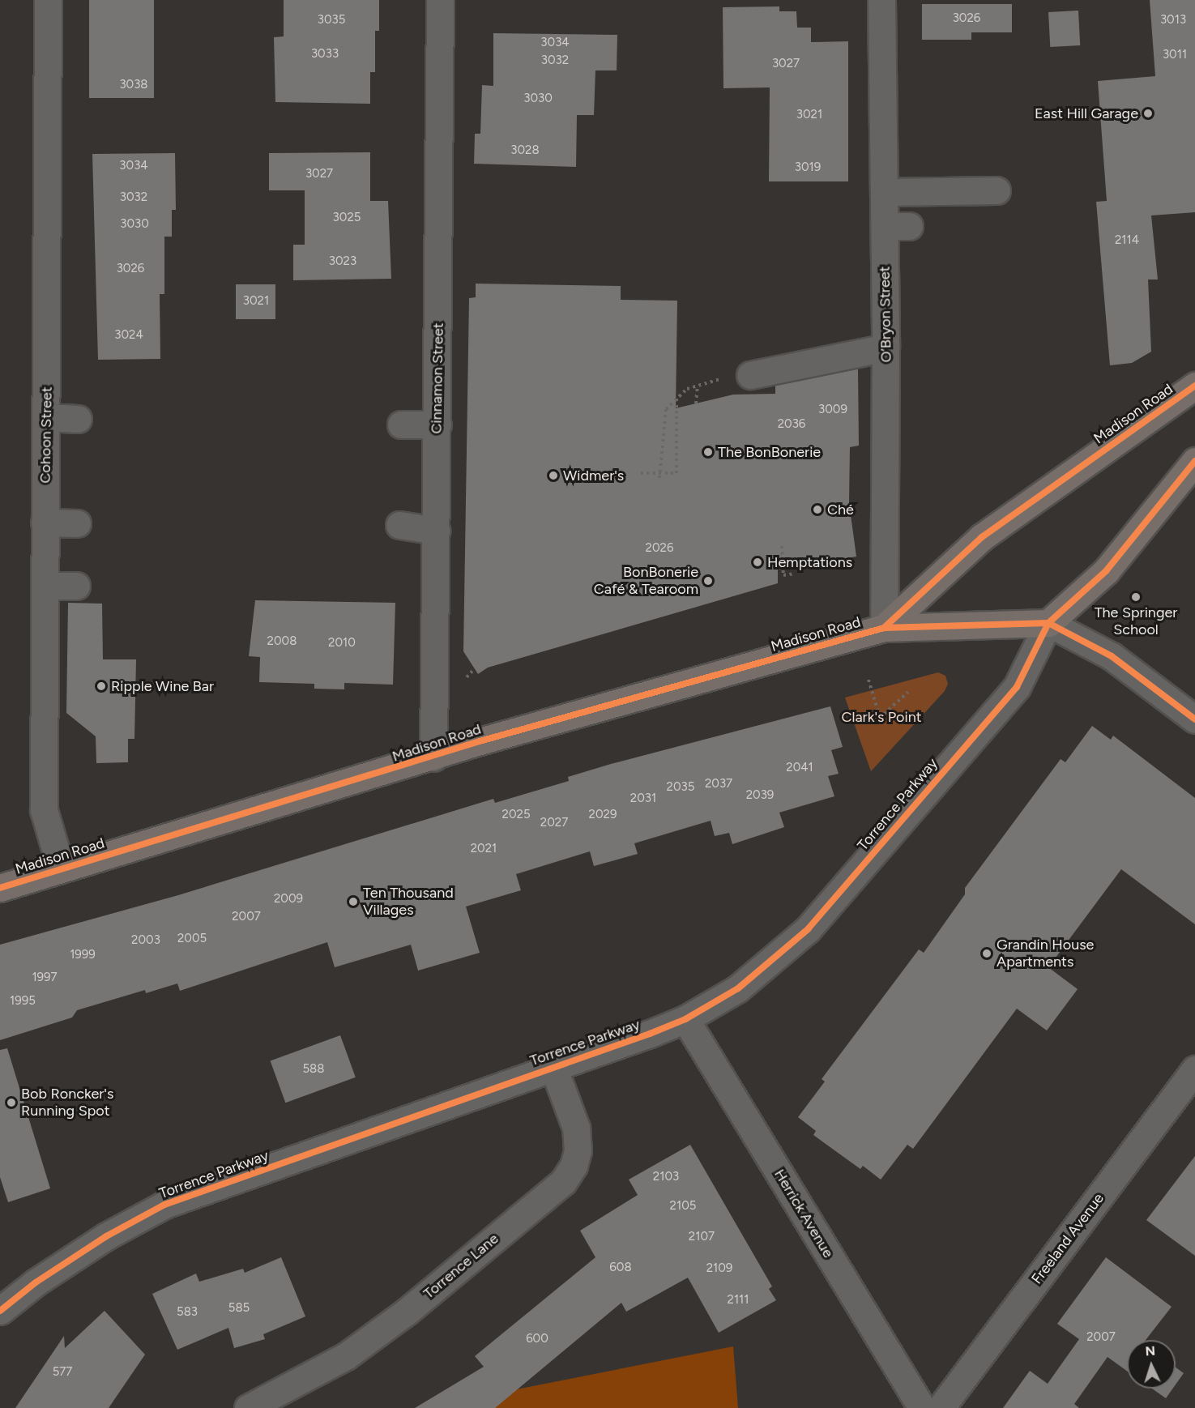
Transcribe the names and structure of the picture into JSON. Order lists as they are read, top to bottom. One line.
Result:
{"streets":{"main road":["Madison Road"],"street":["O’Bryon Street","Cinnamon Street","Cohoon Street","Torrence Parkway","Herrick Avenue","Freeland Avenue","Torrence Lane"]},"crossings":[["O’Bryon Street","Madison Road"],["Cinnamon Street","Madison Road"],["Madison Road","Cohoon Street"],["Madison Road","Torrence Parkway"],["Torrence Parkway","Herrick Avenue"],["Torrence Parkway","Torrence Lane"]],"parks":["Clark's Point"],"places":["East Hill Garage","The BonBonerie","Widmer's","Ché","Hemptations","BonBonerie Café & Tearoom","The Springer School","Ripple Wine Bar","Ten Thousand Villages","Grandin House Apartments","Bob Roncker's Running Spot"],"house_numbers":["3026","3035","3013","3034","3033","3011","3032","3027","3038","3030","3021","3028","3034","3019","3027","3032","3025","3030","2114","3023","3026","3021","3024","3009","2036","2026","2008","2010","2041","2037","2035","2039","2031","2025","2029","2027","2021","2009","2007","2005","2003","1999","1997","1995","588","2103","2105","2107","608","2109","2111","585","583","2007","600","577"],"north":"top"}
